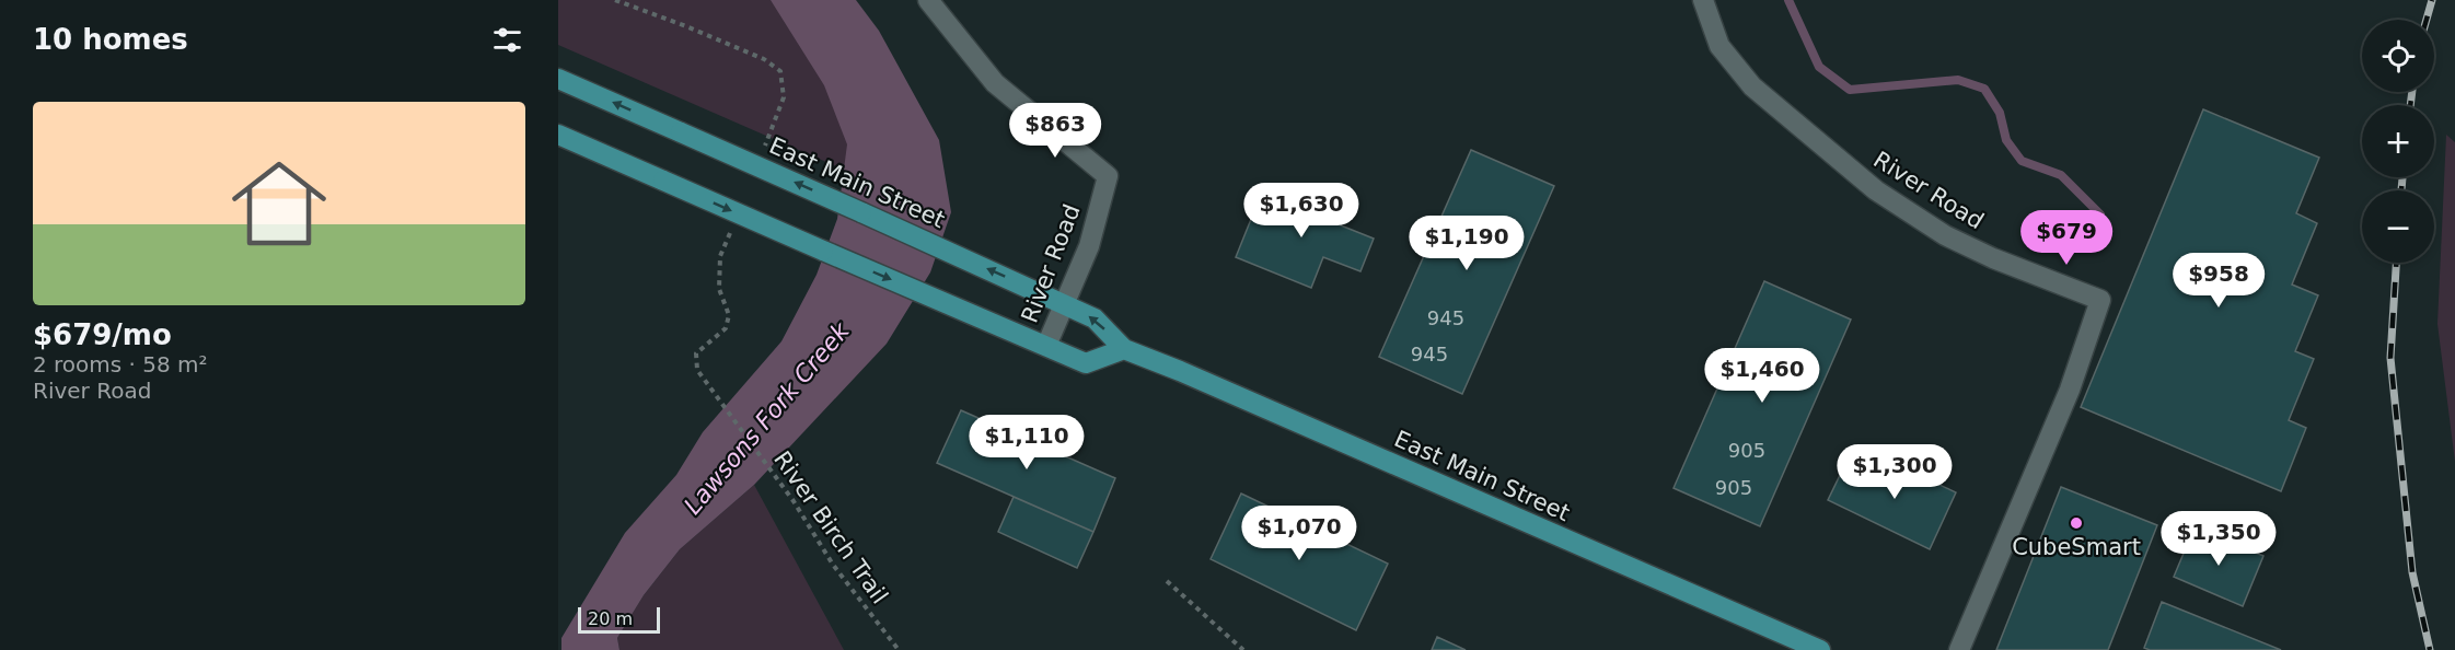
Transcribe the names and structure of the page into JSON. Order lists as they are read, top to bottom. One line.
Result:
{"streets":{"main road":["East Main Street"],"street":["River Road"],"path":["River Birch Trail"]},"crossings":[["East Main Street","River Road"]],"water":["Lawsons Fork Creek"],"places":["CubeSmart"],"house_numbers":["945","945","905","905"],"scale_bar":"20 m","page":{"heading":"10 homes","map_buttons":["+","−"],"list":[{"name":"$679/mo","note":"2 rooms · 58 m² · River Road"}],"price":["$863","$1,630","$679","$1,190","$958","$1,460","$1,110","$1,300","$1,070","$1,350"],"scale":"20 m"}}
